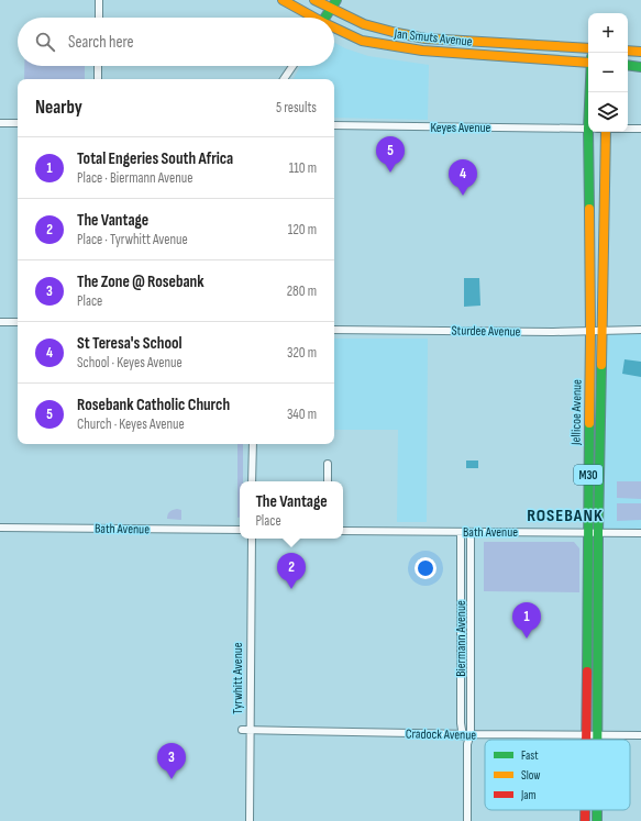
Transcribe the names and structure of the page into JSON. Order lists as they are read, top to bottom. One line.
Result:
{"streets":{"main road":["Jan Smuts Avenue","Jellicoe Avenue","M30"],"street":["Keyes Avenue","Sturdee Avenue","Bath Avenue","Biermann Avenue","Tyrwhitt Avenue","Cradock Avenue"]},"crossings":[["Sturdee Avenue","Jellicoe Avenue"],["Jellicoe Avenue","Bath Avenue"],["Jellicoe Avenue","Cradock Avenue"],["Bath Avenue","Biermann Avenue"],["Biermann Avenue","Cradock Avenue"],["Tyrwhitt Avenue","Cradock Avenue"]],"districts":["ROSEBANK"],"legend":["Fast","Slow","Jam"],"page":{"map_buttons":["+","−"],"search":"Search here","heading":["Nearby","5 results"],"pins":["5","4","2","1","3"],"list":[{"mark":"1","name":"Total Engeries South Africa","note":"Place · Biermann Avenue","value":"110 m"},{"mark":"2","name":"The Vantage","note":"Place · Tyrwhitt Avenue","value":"120 m"},{"mark":"3","name":"The Zone @ Rosebank","note":"Place","value":"280 m"},{"mark":"4","name":"St Teresa's School","note":"School · Keyes Avenue","value":"320 m"},{"mark":"5","name":"Rosebank Catholic Church","note":"Church · Keyes Avenue","value":"340 m"}],"popup":["The Vantage","Place"]}}
